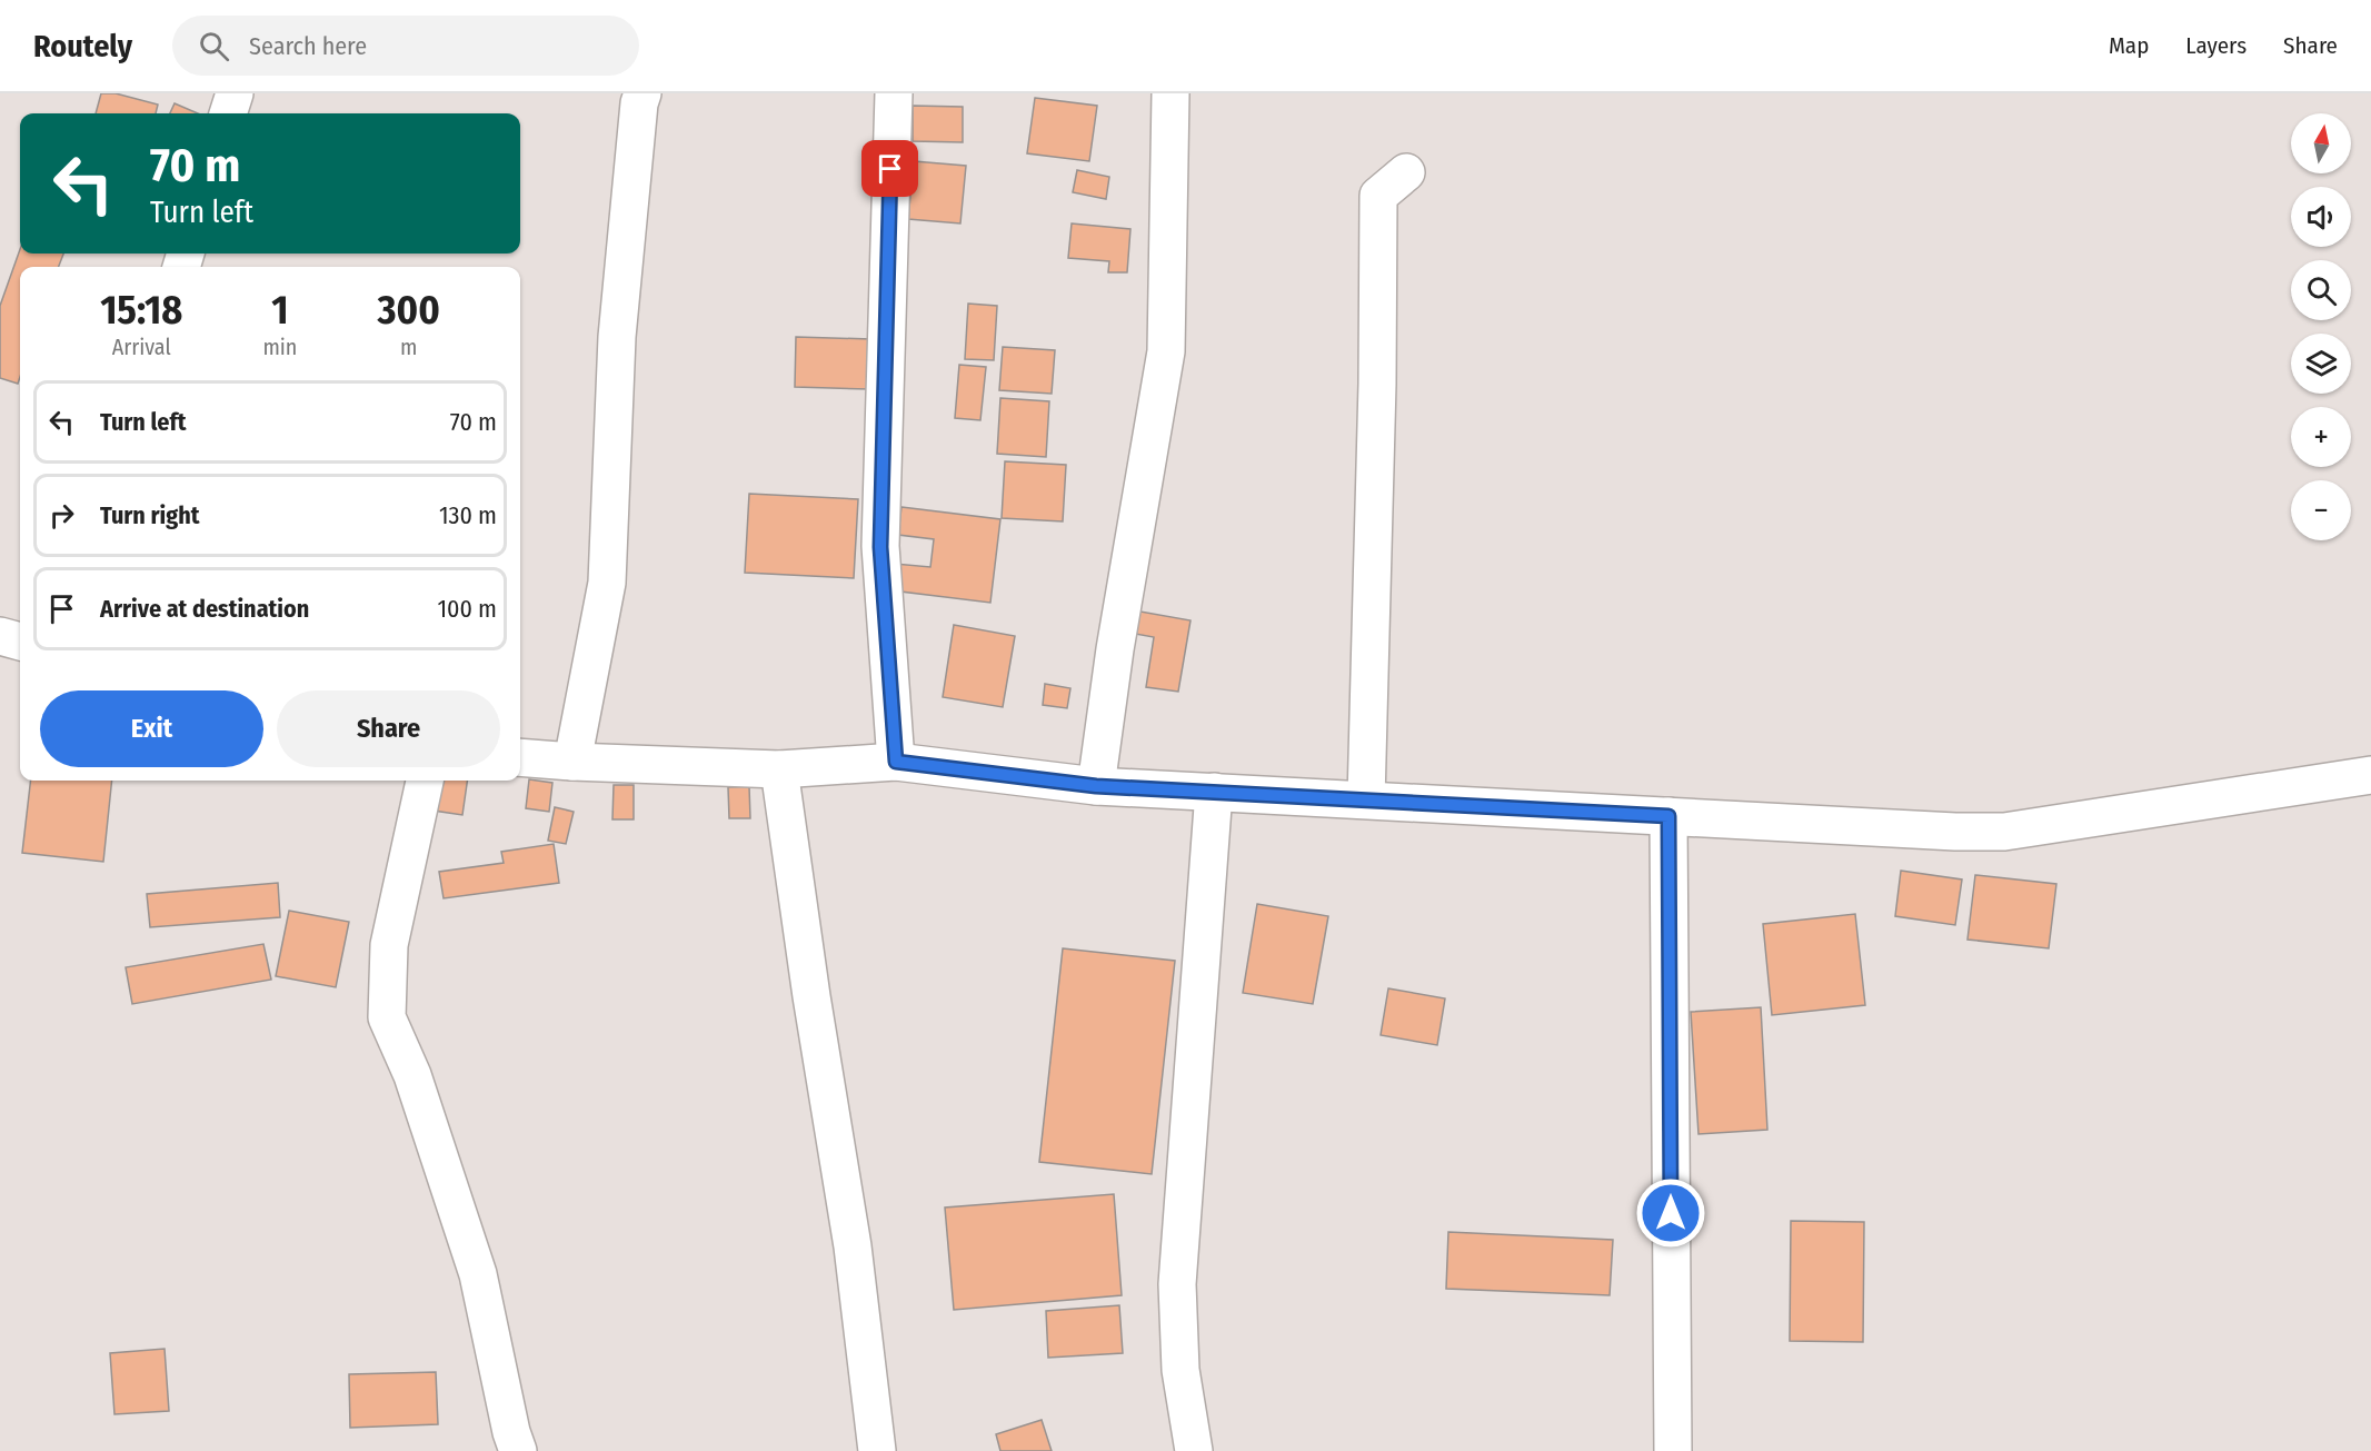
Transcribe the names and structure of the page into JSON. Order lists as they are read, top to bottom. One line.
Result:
{"north":"top","page":{"header":"Routely","search":"Search here","nav":["Map","Layers","Share"],"map_buttons":["+","−"],"turn":["70 m","Turn left"],"eta":["15:18","Arrival","1","min","300","m"],"list":[{"name":"Turn left","value":"70 m"},{"name":"Turn right","value":"130 m"},{"name":"Arrive at destination","value":"100 m"}],"buttons":["Exit","Share"]}}
